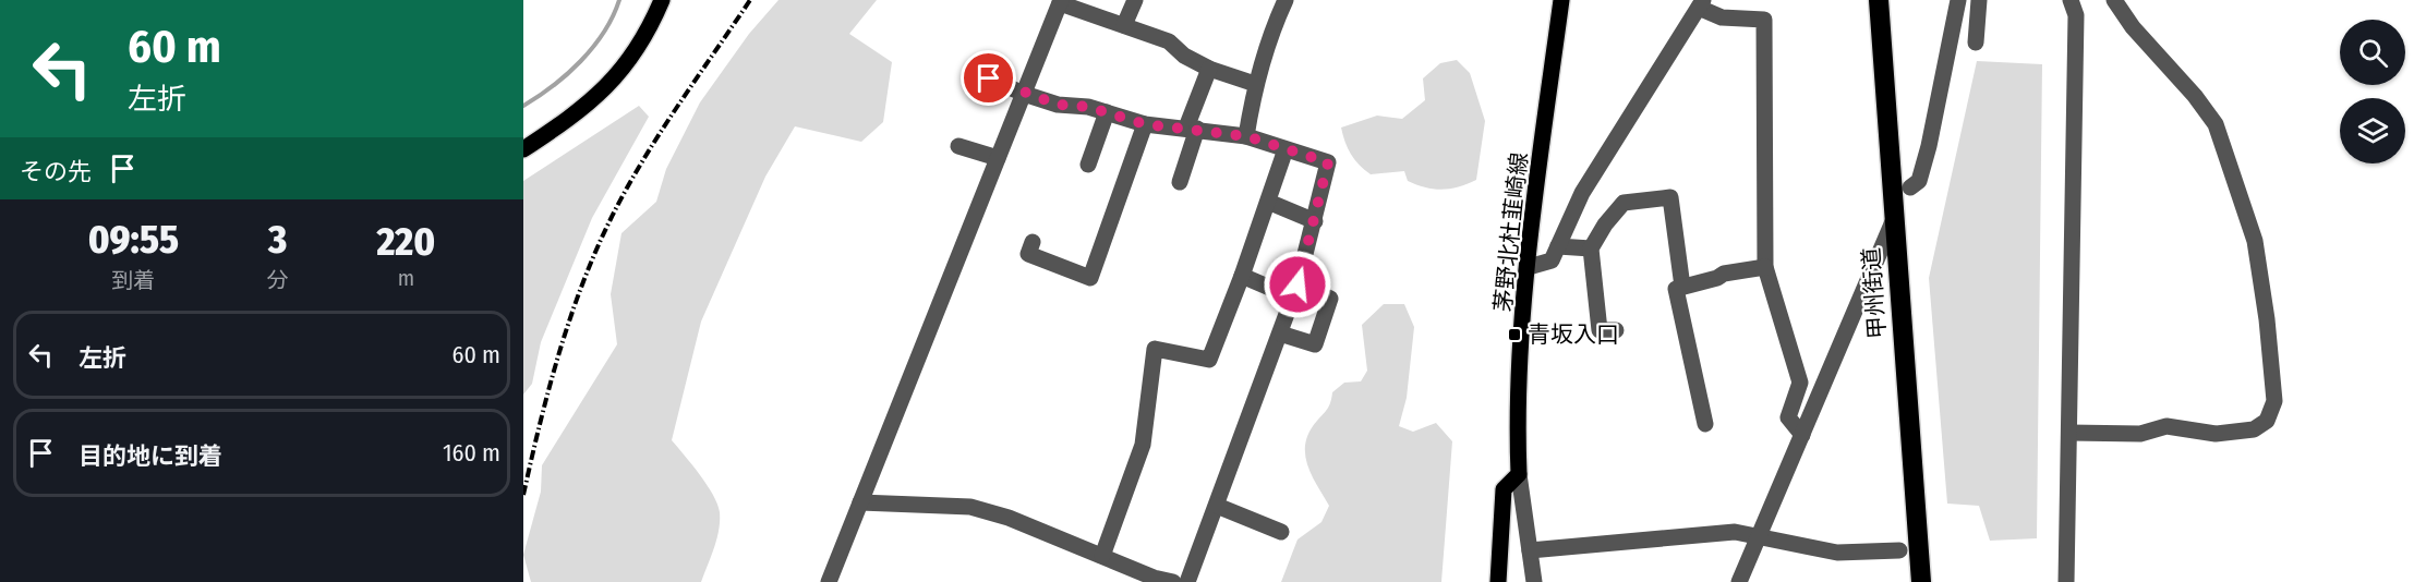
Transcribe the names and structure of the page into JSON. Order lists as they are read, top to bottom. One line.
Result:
{"streets":{"highway":["甲州街道"],"main road":["茅野北杜韮崎線"]},"places":{"transit":["青坂入口"]},"page":{"turn":["60 m","左折"],"then":"その先","eta":["09:55","到着","3","分","220","m"],"list":[{"name":"左折","value":"60 m"},{"name":"目的地に到着","value":"160 m"}]}}
